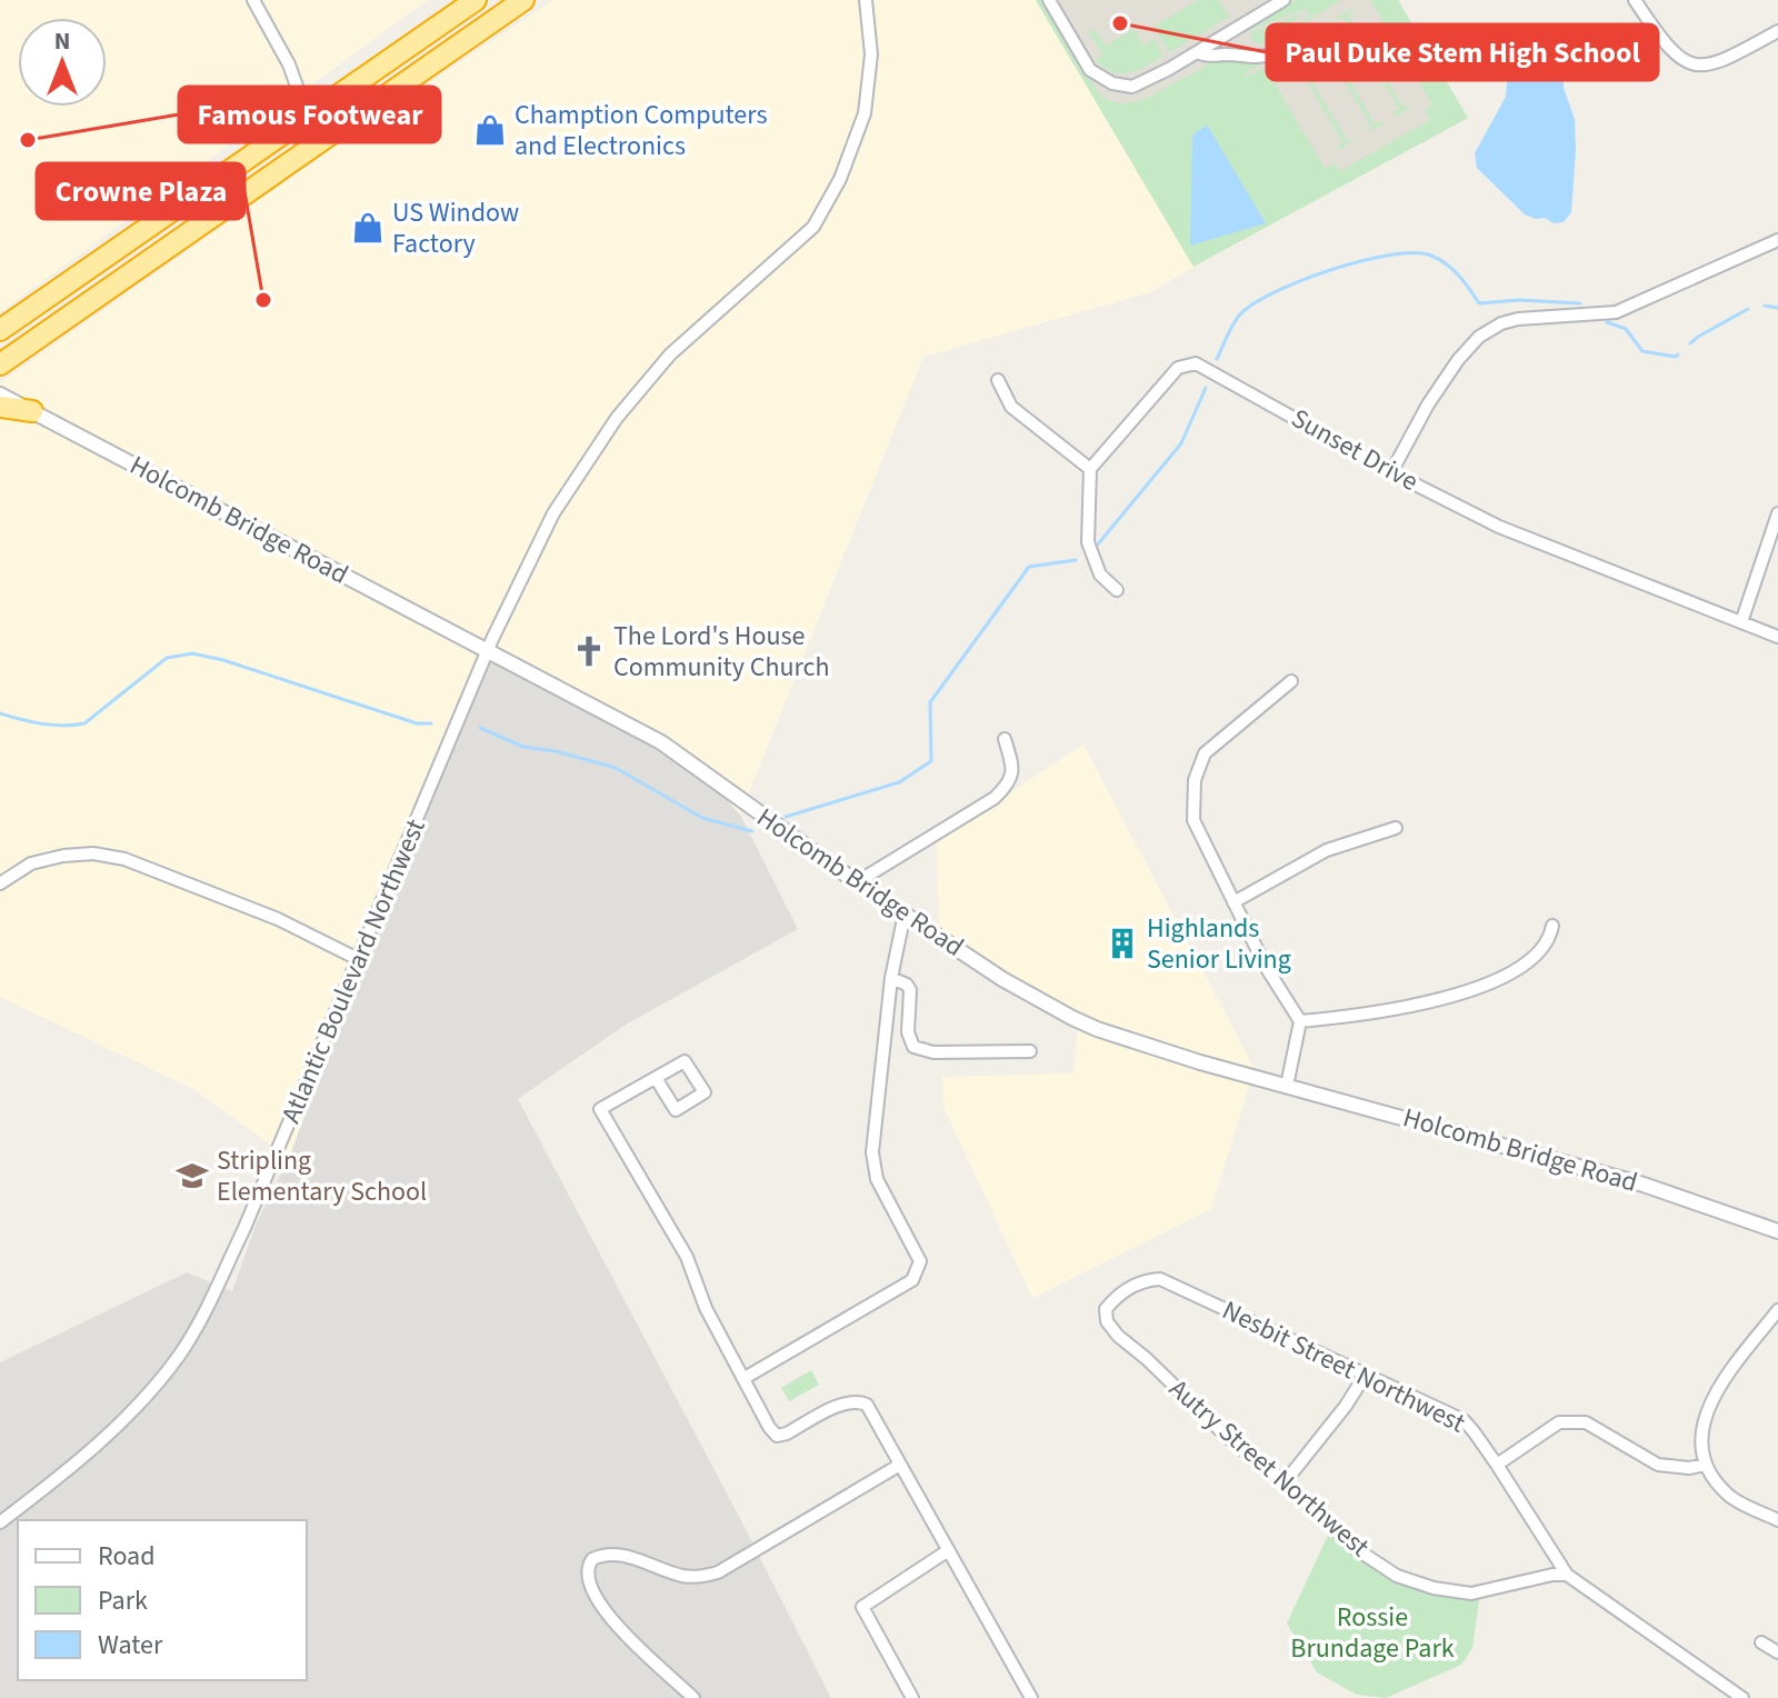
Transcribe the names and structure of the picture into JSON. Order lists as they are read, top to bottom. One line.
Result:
{"streets":{"street":["Sunset Drive","Holcomb Bridge Road","Atlantic Boulevard Northwest","Nesbit Street Northwest","Autry Street Northwest"]},"crossings":[["Holcomb Bridge Road","Atlantic Boulevard Northwest"],["Nesbit Street Northwest","Autry Street Northwest"]],"parks":["Rossie Brundage Park"],"places":{"other":["Paul Duke Stem High School","Famous Footwear","Crowne Plaza"],"shop":["Chamption Computers and Electronics","US Window Factory"],"church":["The Lord's House Community Church"],"building":["Highlands Senior Living"],"school or university":["Stripling Elementary School"]},"legend":["Road","Park","Water"],"north":"top"}
